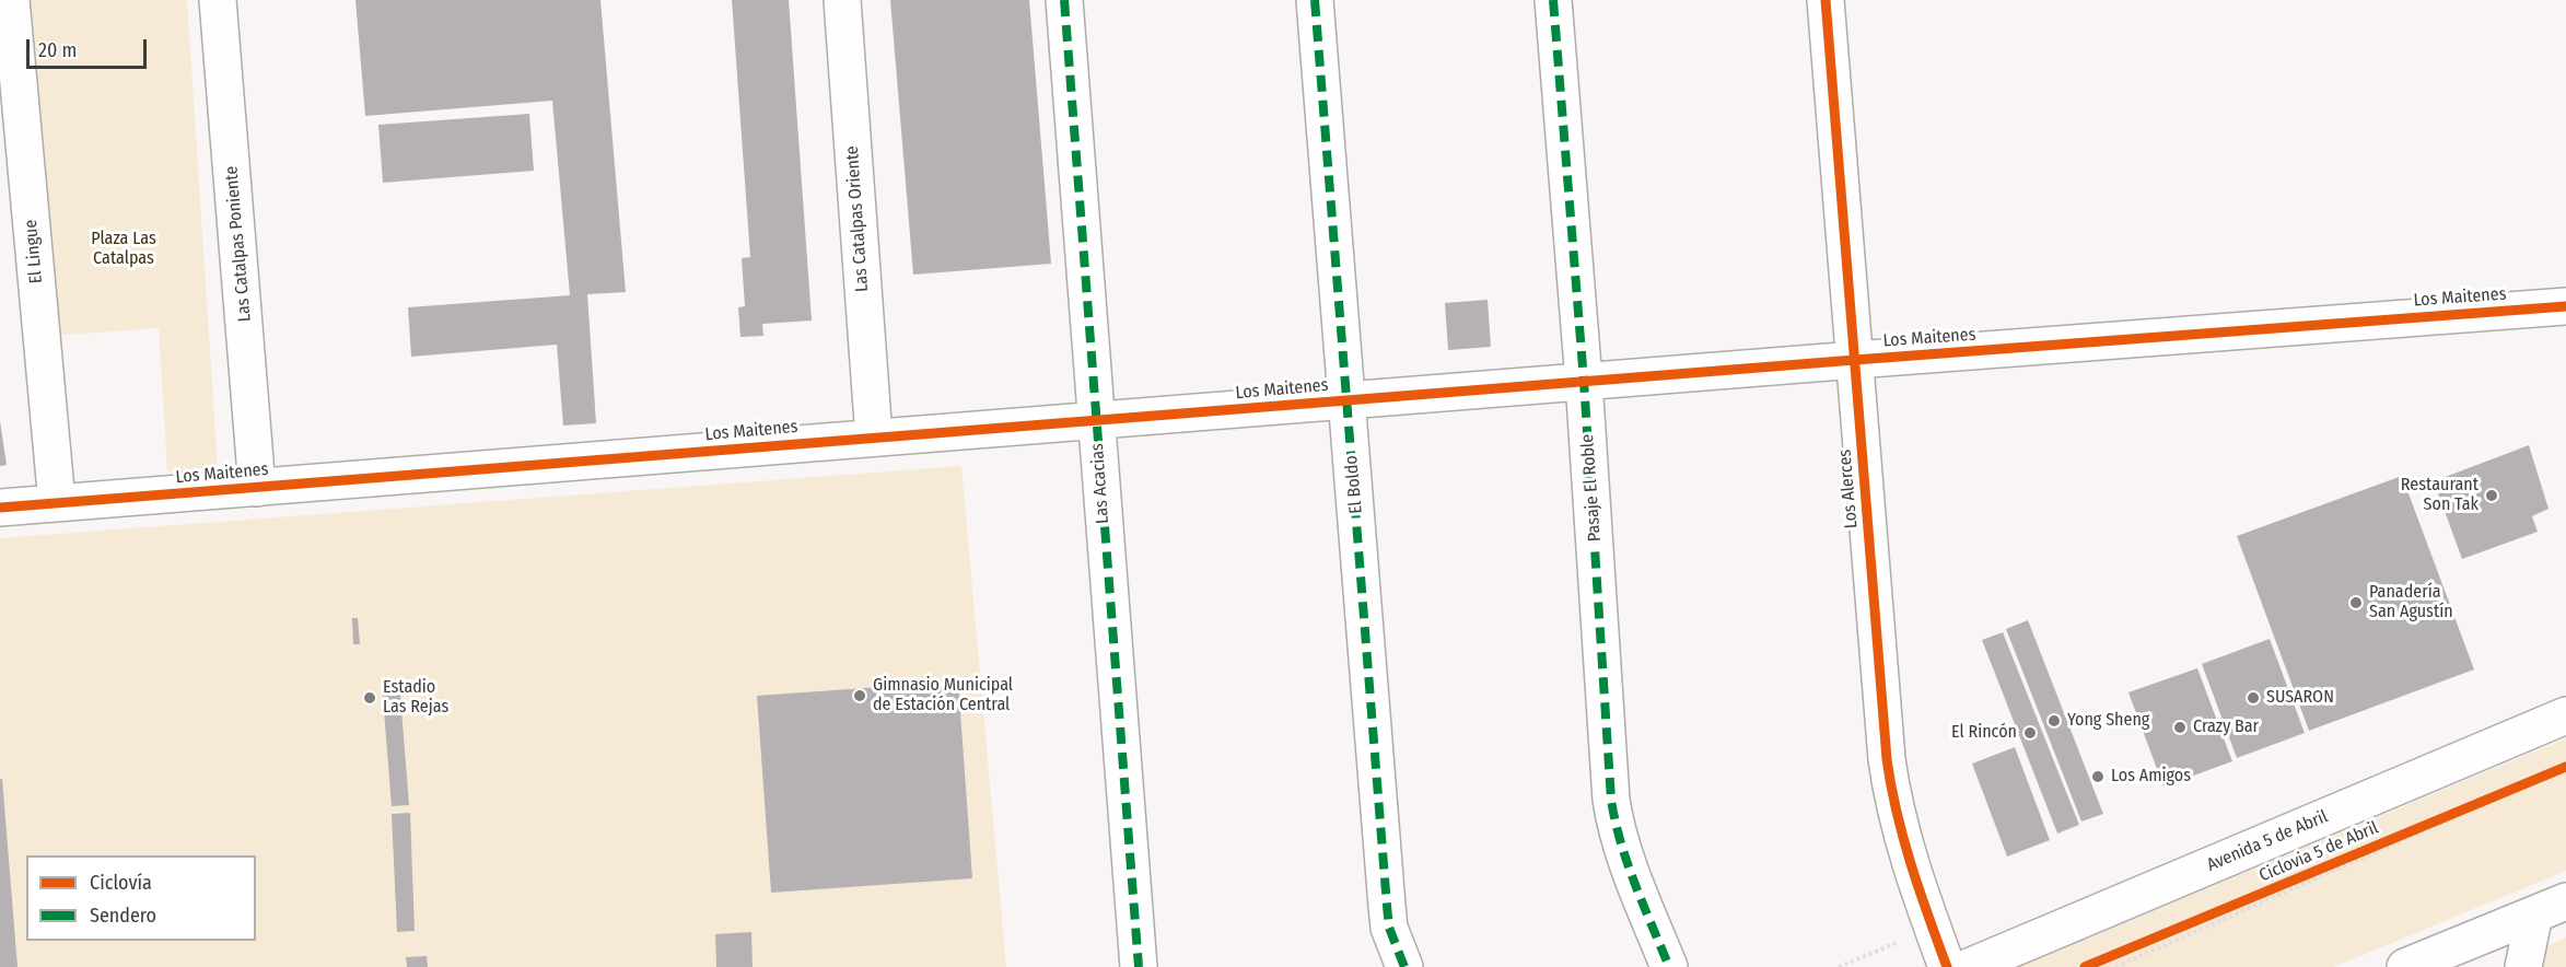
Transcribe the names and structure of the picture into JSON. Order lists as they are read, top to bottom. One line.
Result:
{"streets":{"street":["Las Catalpas Oriente","Las Catalpas Poniente","El Lingue","Los Maitenes","Las Acacias","El Boldo","Pasaje El Roble","Los Alerces","Avenida 5 de Abril"],"cycle path":["Ciclovia 5 de Abril"]},"crossings":[["Las Catalpas Oriente","Los Maitenes"],["Las Catalpas Poniente","Los Maitenes"],["El Lingue","Los Maitenes"],["Los Maitenes","Las Acacias"],["Los Maitenes","El Boldo"],["Los Maitenes","Pasaje El Roble"],["Los Maitenes","Los Alerces"]],"parks":["Plaza Las Catalpas"],"places":["Restaurant Son Tak","Panadería San Agustín","Gimnasio Municipal de Estación Central","Estadio Las Rejas","SUSARON","Yong Sheng","Crazy Bar","El Rincón","Los Amigos"],"legend":["Ciclovía","Sendero"],"scale_bar":"20 m"}
